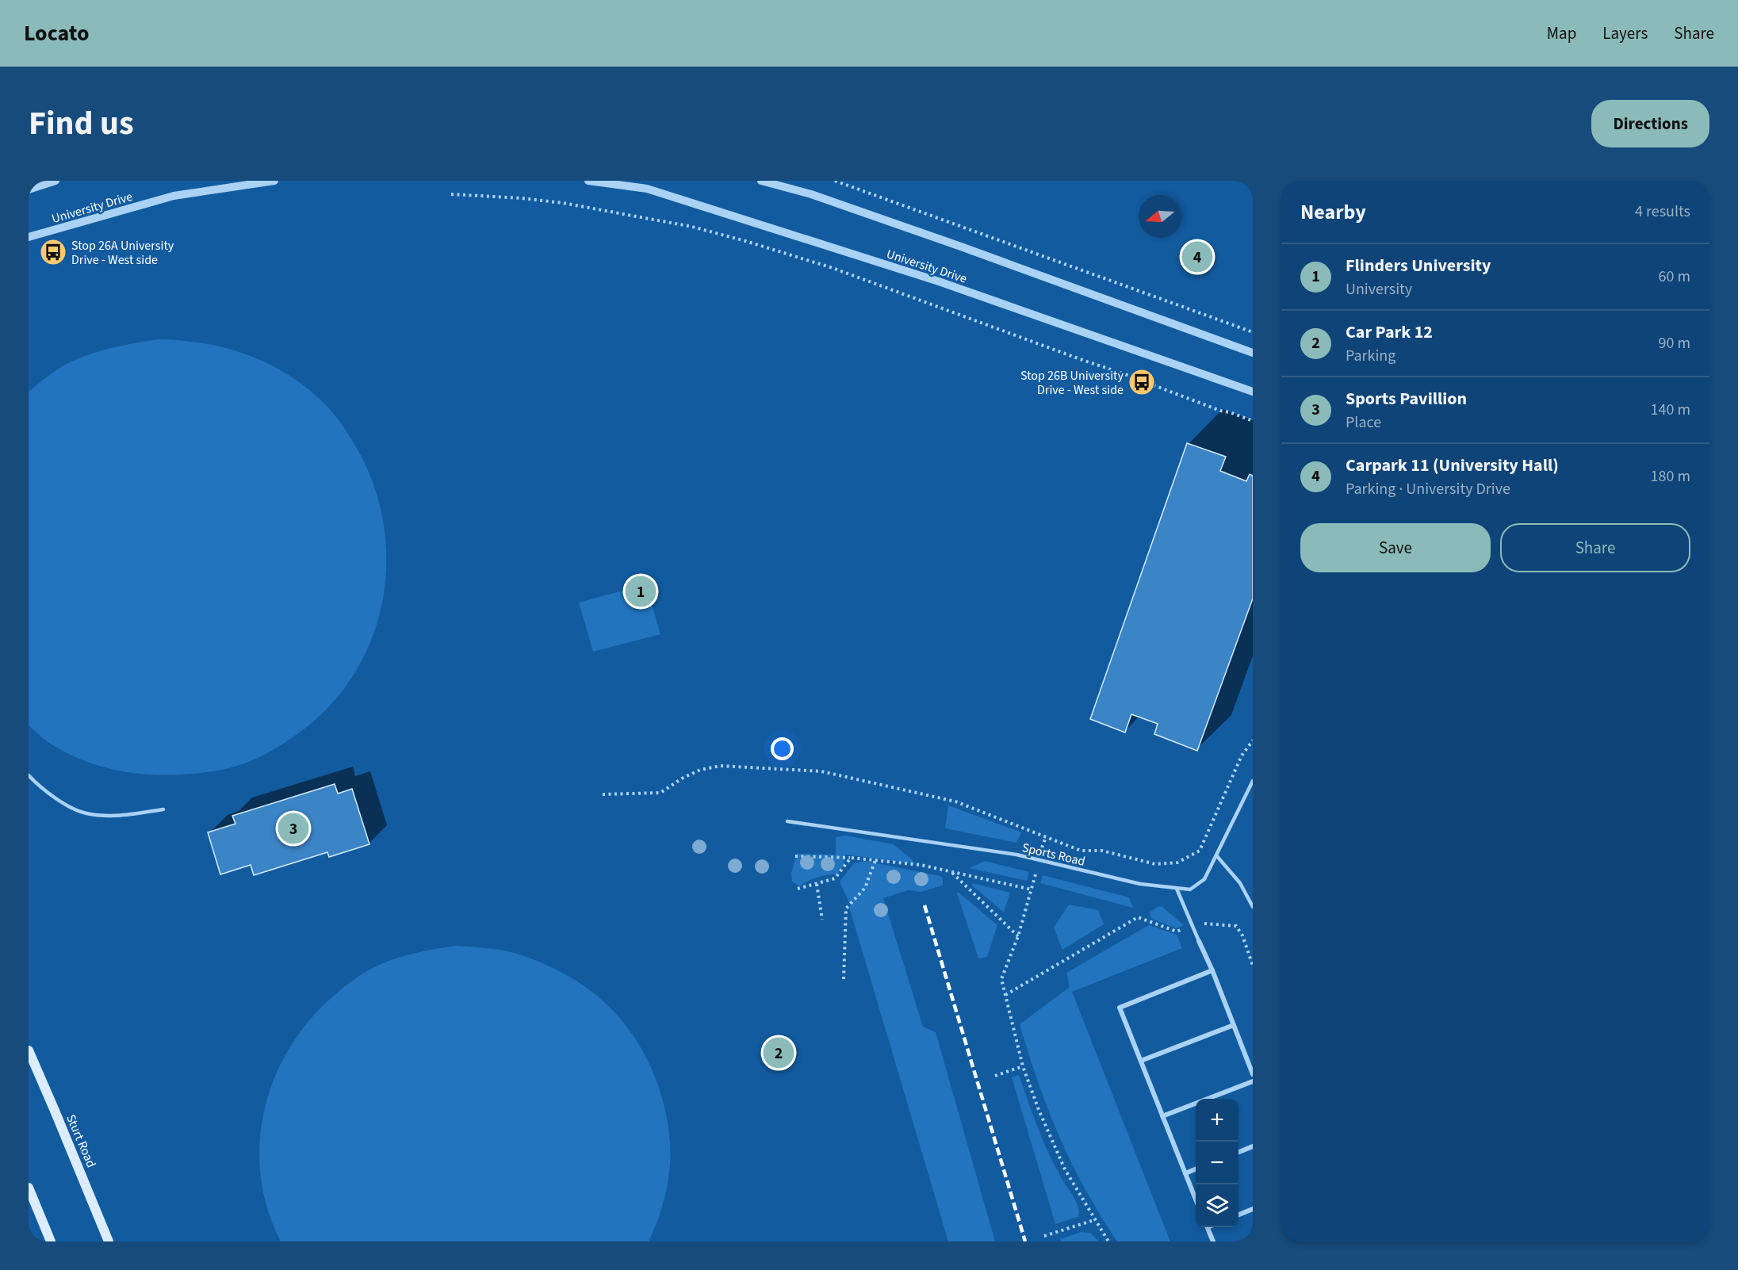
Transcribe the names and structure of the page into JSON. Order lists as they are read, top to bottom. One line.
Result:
{"streets":{"main road":["Sturt Road"],"street":["University Drive"],"lane":["Sports Road"]},"places":{"bus stop":["Stop 26A University Drive - West side","Stop 26B University Drive - West side"]},"north":"left","page":{"header":"Locato","nav":["Map","Layers","Share"],"title":"Find us","buttons":["Directions",["Save","Share"]],"heading":["Nearby","4 results"],"pins":["4","1","3","2"],"list":[{"mark":"1","name":"Flinders University","note":"University","value":"60 m"},{"mark":"2","name":"Car Park 12","note":"Parking","value":"90 m"},{"mark":"3","name":"Sports Pavillion","note":"Place","value":"140 m"},{"mark":"4","name":"Carpark 11 (University Hall)","note":"Parking · University Drive","value":"180 m"}],"map_buttons":["+","−"]}}
